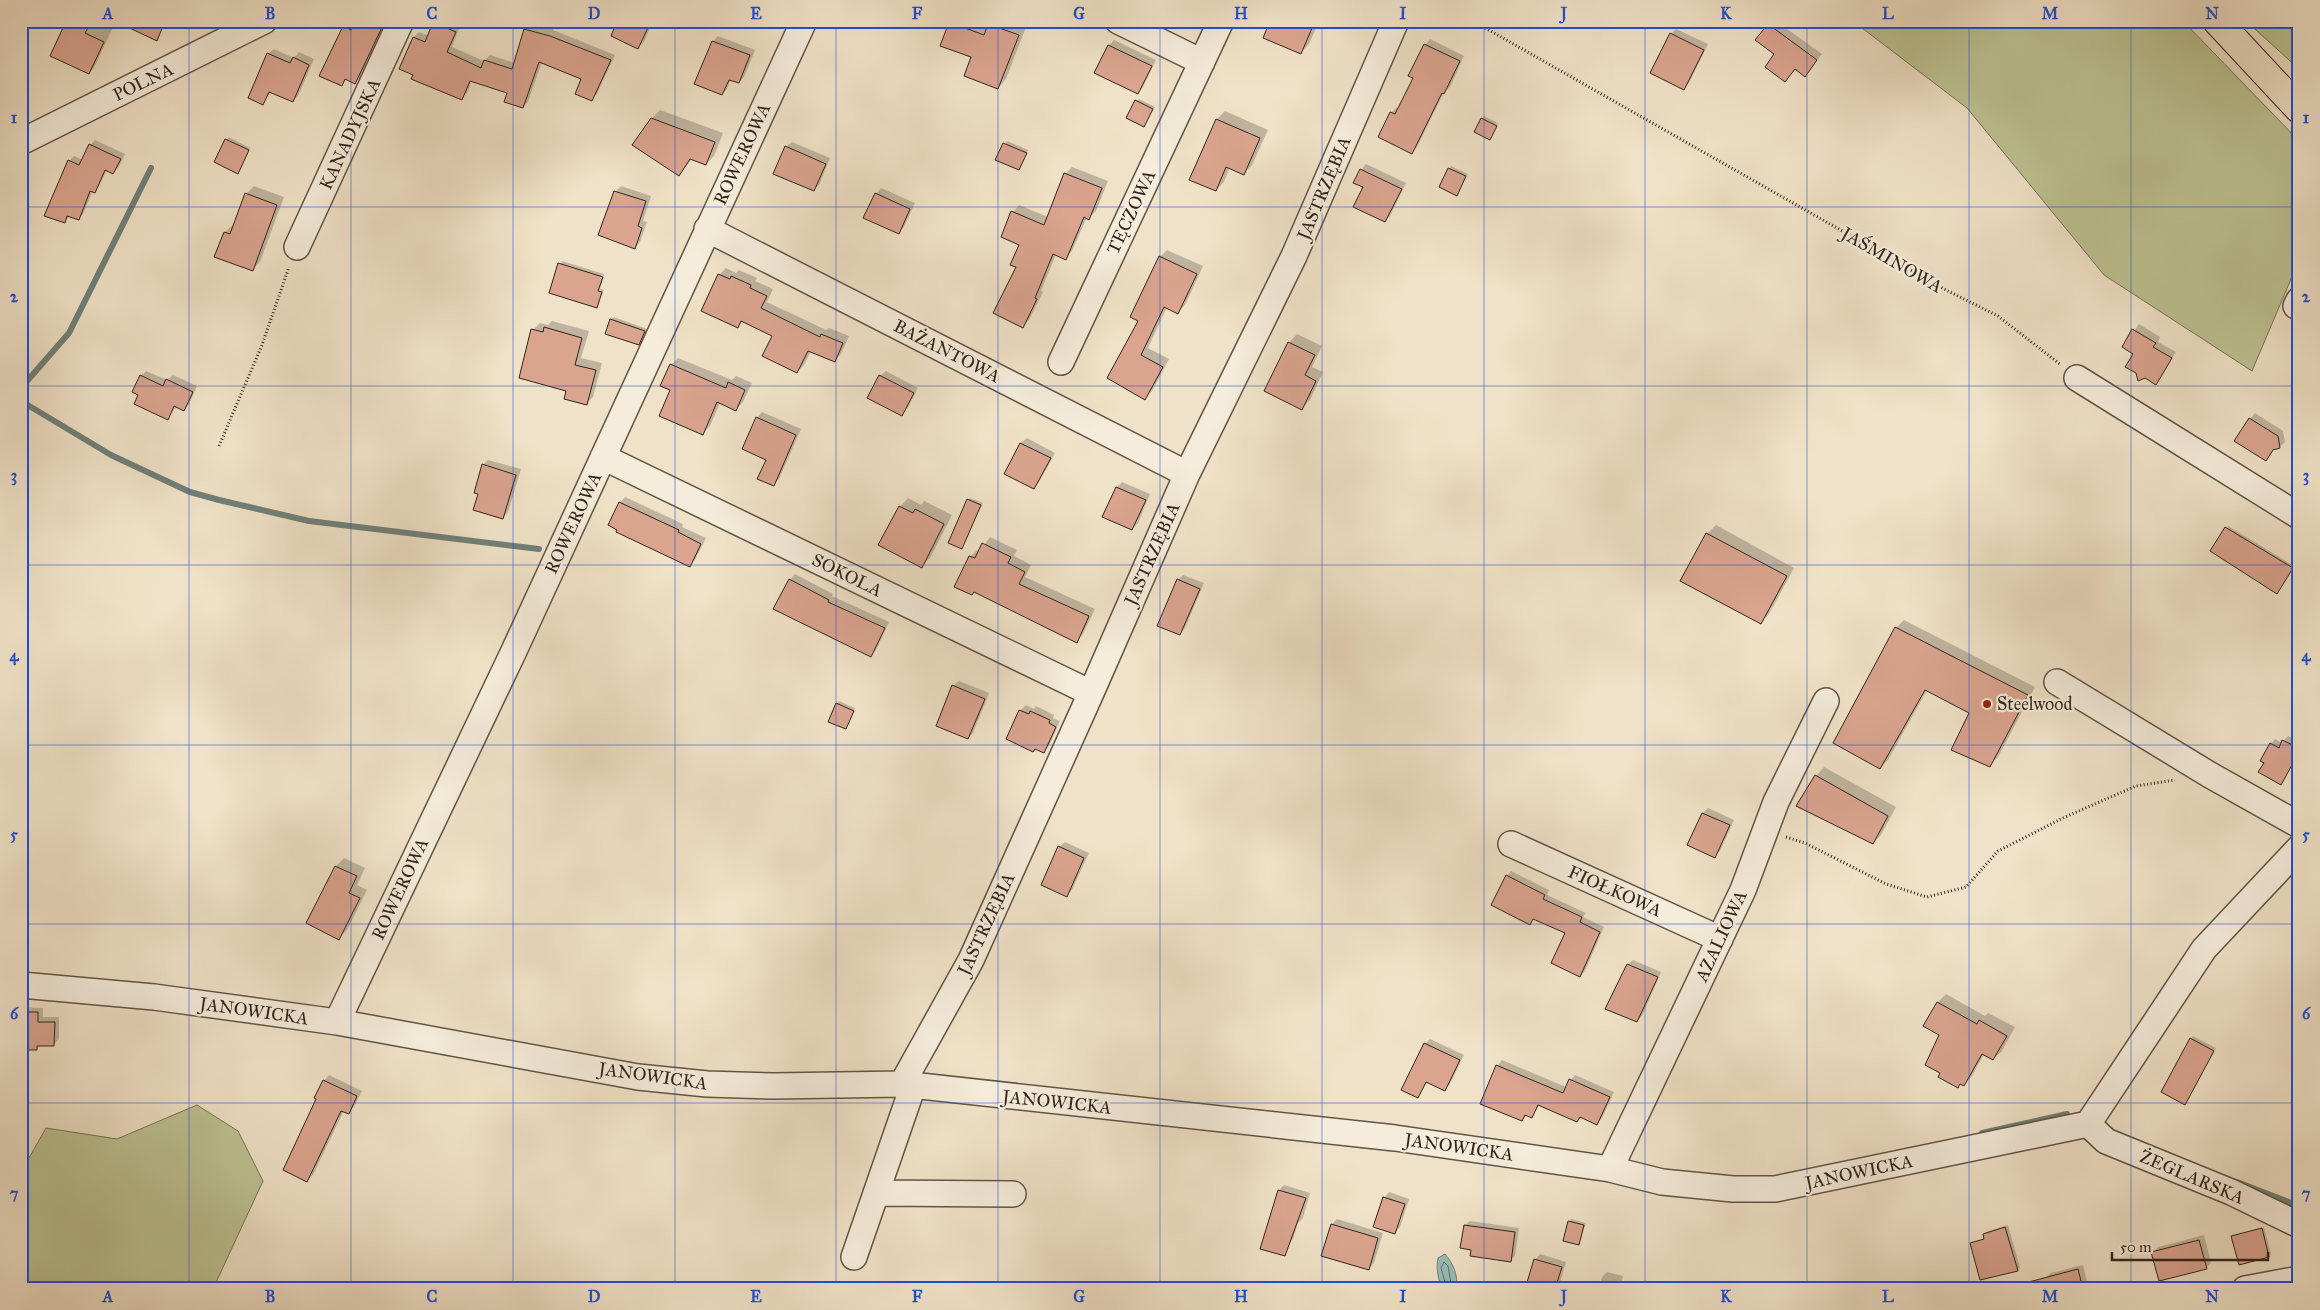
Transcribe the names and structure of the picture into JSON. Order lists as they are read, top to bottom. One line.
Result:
{"streets":{"street":["POLNA","KANADYJSKA","ROWEROWA","JASTRZĘBIA","TĘCZOWA","BAŻANTOWA","SOKOLA","FIOŁKOWA","AZALIOWA","JANOWICKA","ŻEGLARSKA"],"path":["JAŚMINOWA"]},"crossings":[["ROWEROWA","BAŻANTOWA"],["ROWEROWA","SOKOLA"],["ROWEROWA","JANOWICKA"],["JASTRZĘBIA","BAŻANTOWA"],["JASTRZĘBIA","SOKOLA"],["JASTRZĘBIA","JANOWICKA"],["FIOŁKOWA","AZALIOWA"],["AZALIOWA","JANOWICKA"],["JANOWICKA","ŻEGLARSKA"]],"places":["Steelwood"],"scale_bar":"50 m","grid":{"columns":["A","B","C","D","E","F","G","H","I","J","K","L","M","N"],"rows":["1","2","3","4","5","6","7"]}}
